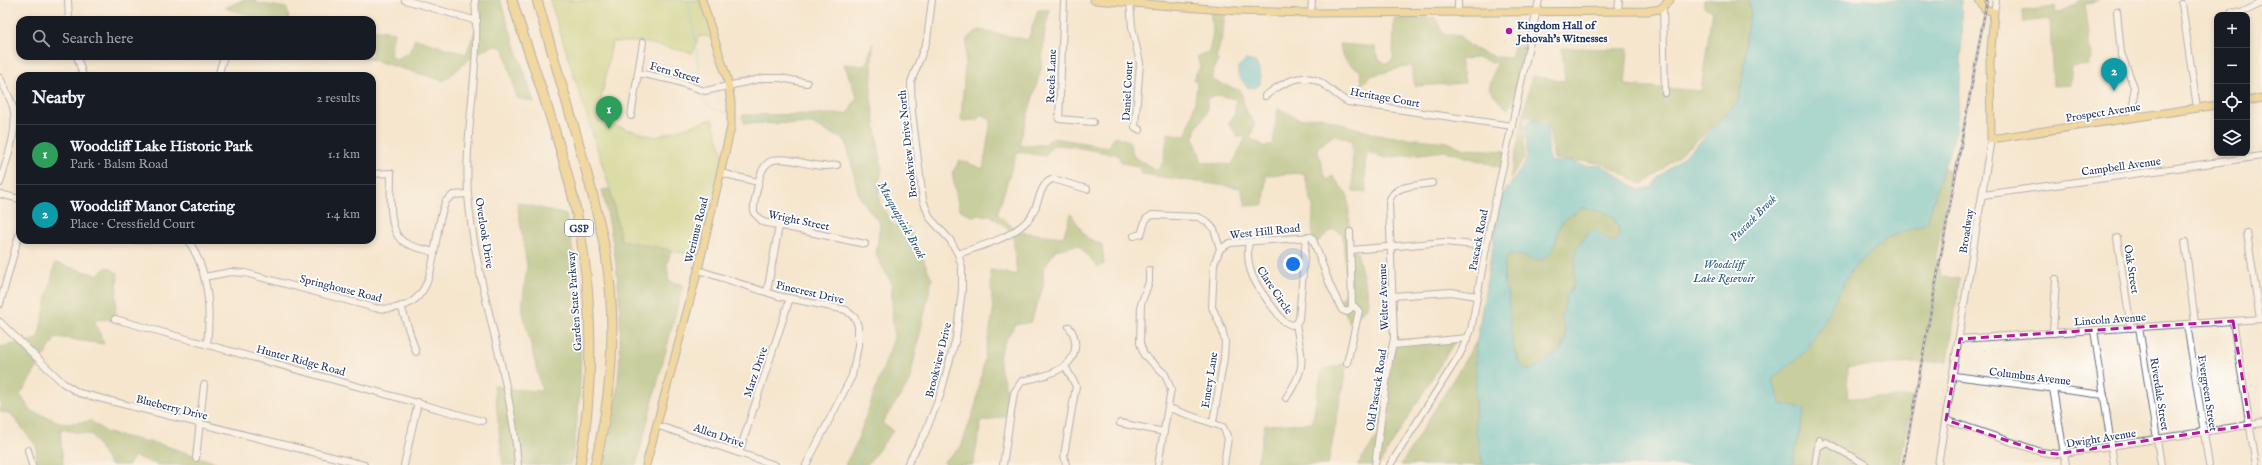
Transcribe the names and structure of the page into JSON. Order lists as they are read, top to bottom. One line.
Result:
{"streets":{"highway":["GSP","Garden State Parkway"],"main road":["Prospect Avenue","Werimus Road","Broadway"],"street":["Fern Street","Reeds Lane","Daniel Court","Heritage Court","Brookview Drive North","Campbell Avenue","Wright Street","West Hill Road","Overlook Drive","Pascack Road","Oak Street","Springhouse Road","Clare Circle","Pinecrest Drive","Welter Avenue","Lincoln Avenue","Hunter Ridge Road","Brookview Drive","Marz Drive","Columbus Avenue","Emery Lane","Old Pascack Road","Evergreen Street","Riverdale Street","Blueberry Drive","Allen Drive","Dwight Avenue"]},"crossings":[["Fern Street","Werimus Road"],["Heritage Court","Pascack Road"],["Prospect Avenue","Broadway"],["Brookview Drive North","Brookview Drive"],["Campbell Avenue","Broadway"],["Werimus Road","Pinecrest Drive"],["Werimus Road","Allen Drive"],["West Hill Road","Clare Circle"],["West Hill Road","Emery Lane"],["Broadway","Lincoln Avenue"],["Broadway","Columbus Avenue"],["Broadway","Dwight Avenue"],["Overlook Drive","Springhouse Road"],["Pascack Road","Old Pascack Road"],["Oak Street","Lincoln Avenue"],["Pinecrest Drive","Marz Drive"],["Welter Avenue","Old Pascack Road"],["Lincoln Avenue","Evergreen Street"],["Lincoln Avenue","Riverdale Street"],["Marz Drive","Allen Drive"],["Evergreen Street","Dwight Avenue"],["Riverdale Street","Dwight Avenue"]],"water":["Pascack Brook","Musquapsink Brook","Woodcliff Lake Resevoir"],"places":["Kingdom Hall of Jehovah's Witnesses"],"page":{"map_buttons":["+","−"],"search":"Search here","pins":["2","1"],"heading":["Nearby","2 results"],"list":[{"mark":"1","name":"Woodcliff Lake Historic Park","note":"Park · Balsm Road","value":"1.1 km"},{"mark":"2","name":"Woodcliff Manor Catering","note":"Place · Cressfield Court","value":"1.4 km"}]}}
